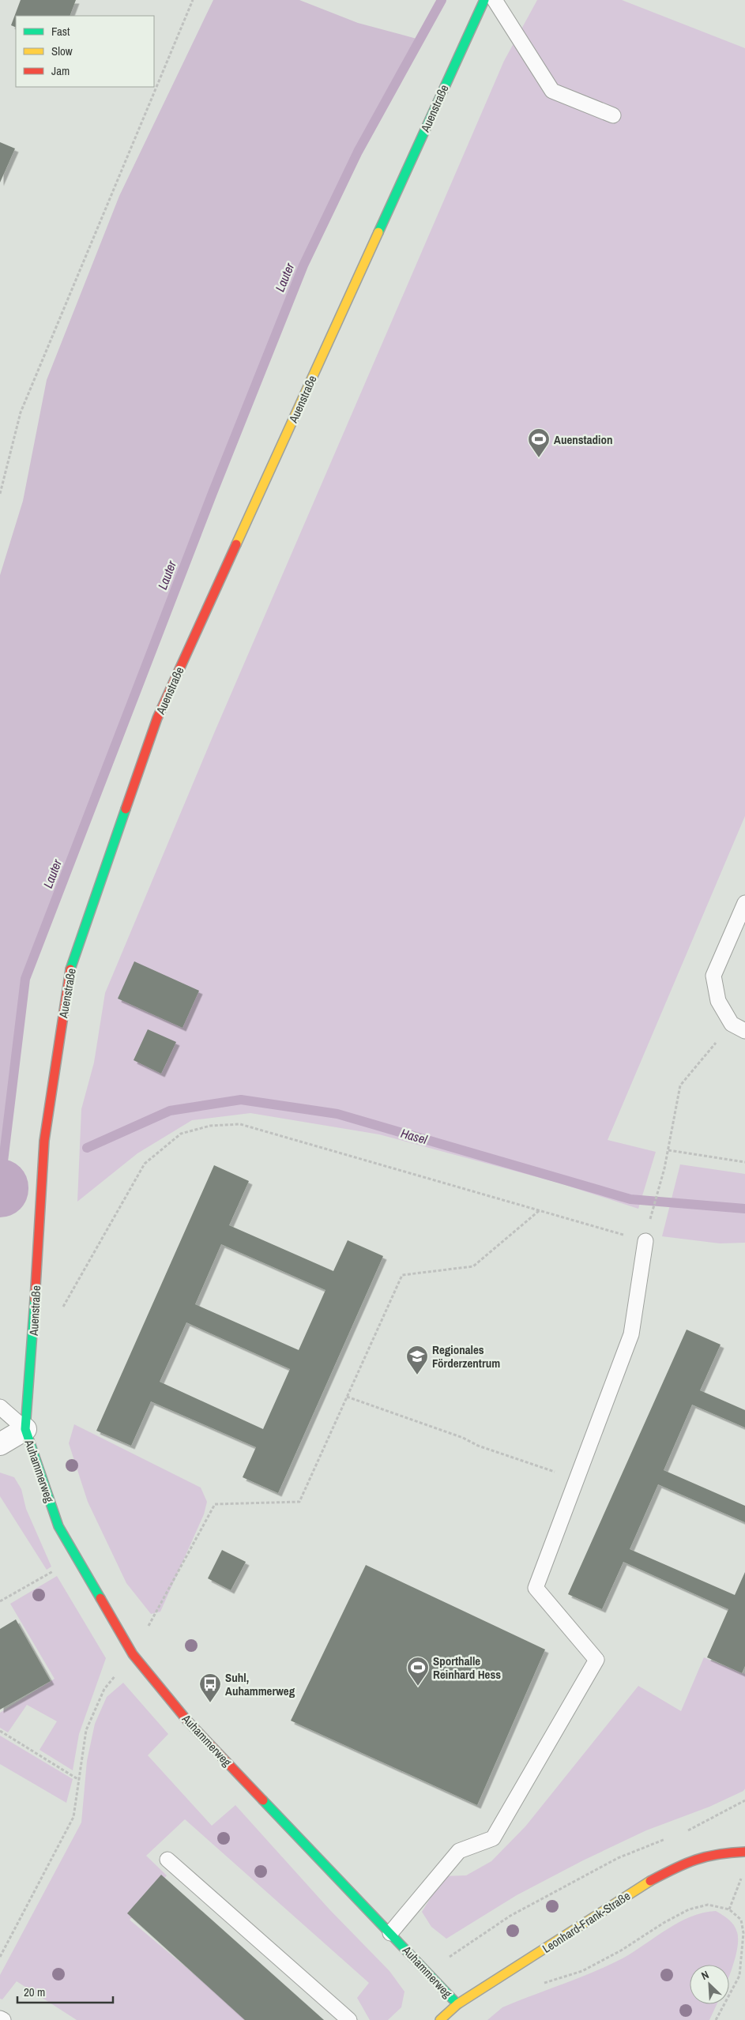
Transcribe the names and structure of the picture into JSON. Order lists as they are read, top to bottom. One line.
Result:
{"streets":{"street":["Auenstraße","Auhammerweg","Leonhard-Frank-Straße"]},"crossings":[["Auenstraße","Auhammerweg"],["Auhammerweg","Leonhard-Frank-Straße"]],"water":["Lauter","Hasel"],"places":{"sports":["Auenstadion","Sporthalle Reinhard Hess"],"school or university":["Regionales Förderzentrum"],"bus stop":["Suhl, Auhammerweg"]},"legend":["Fast","Slow","Jam"],"scale_bar":"20 m","north":"top left"}
